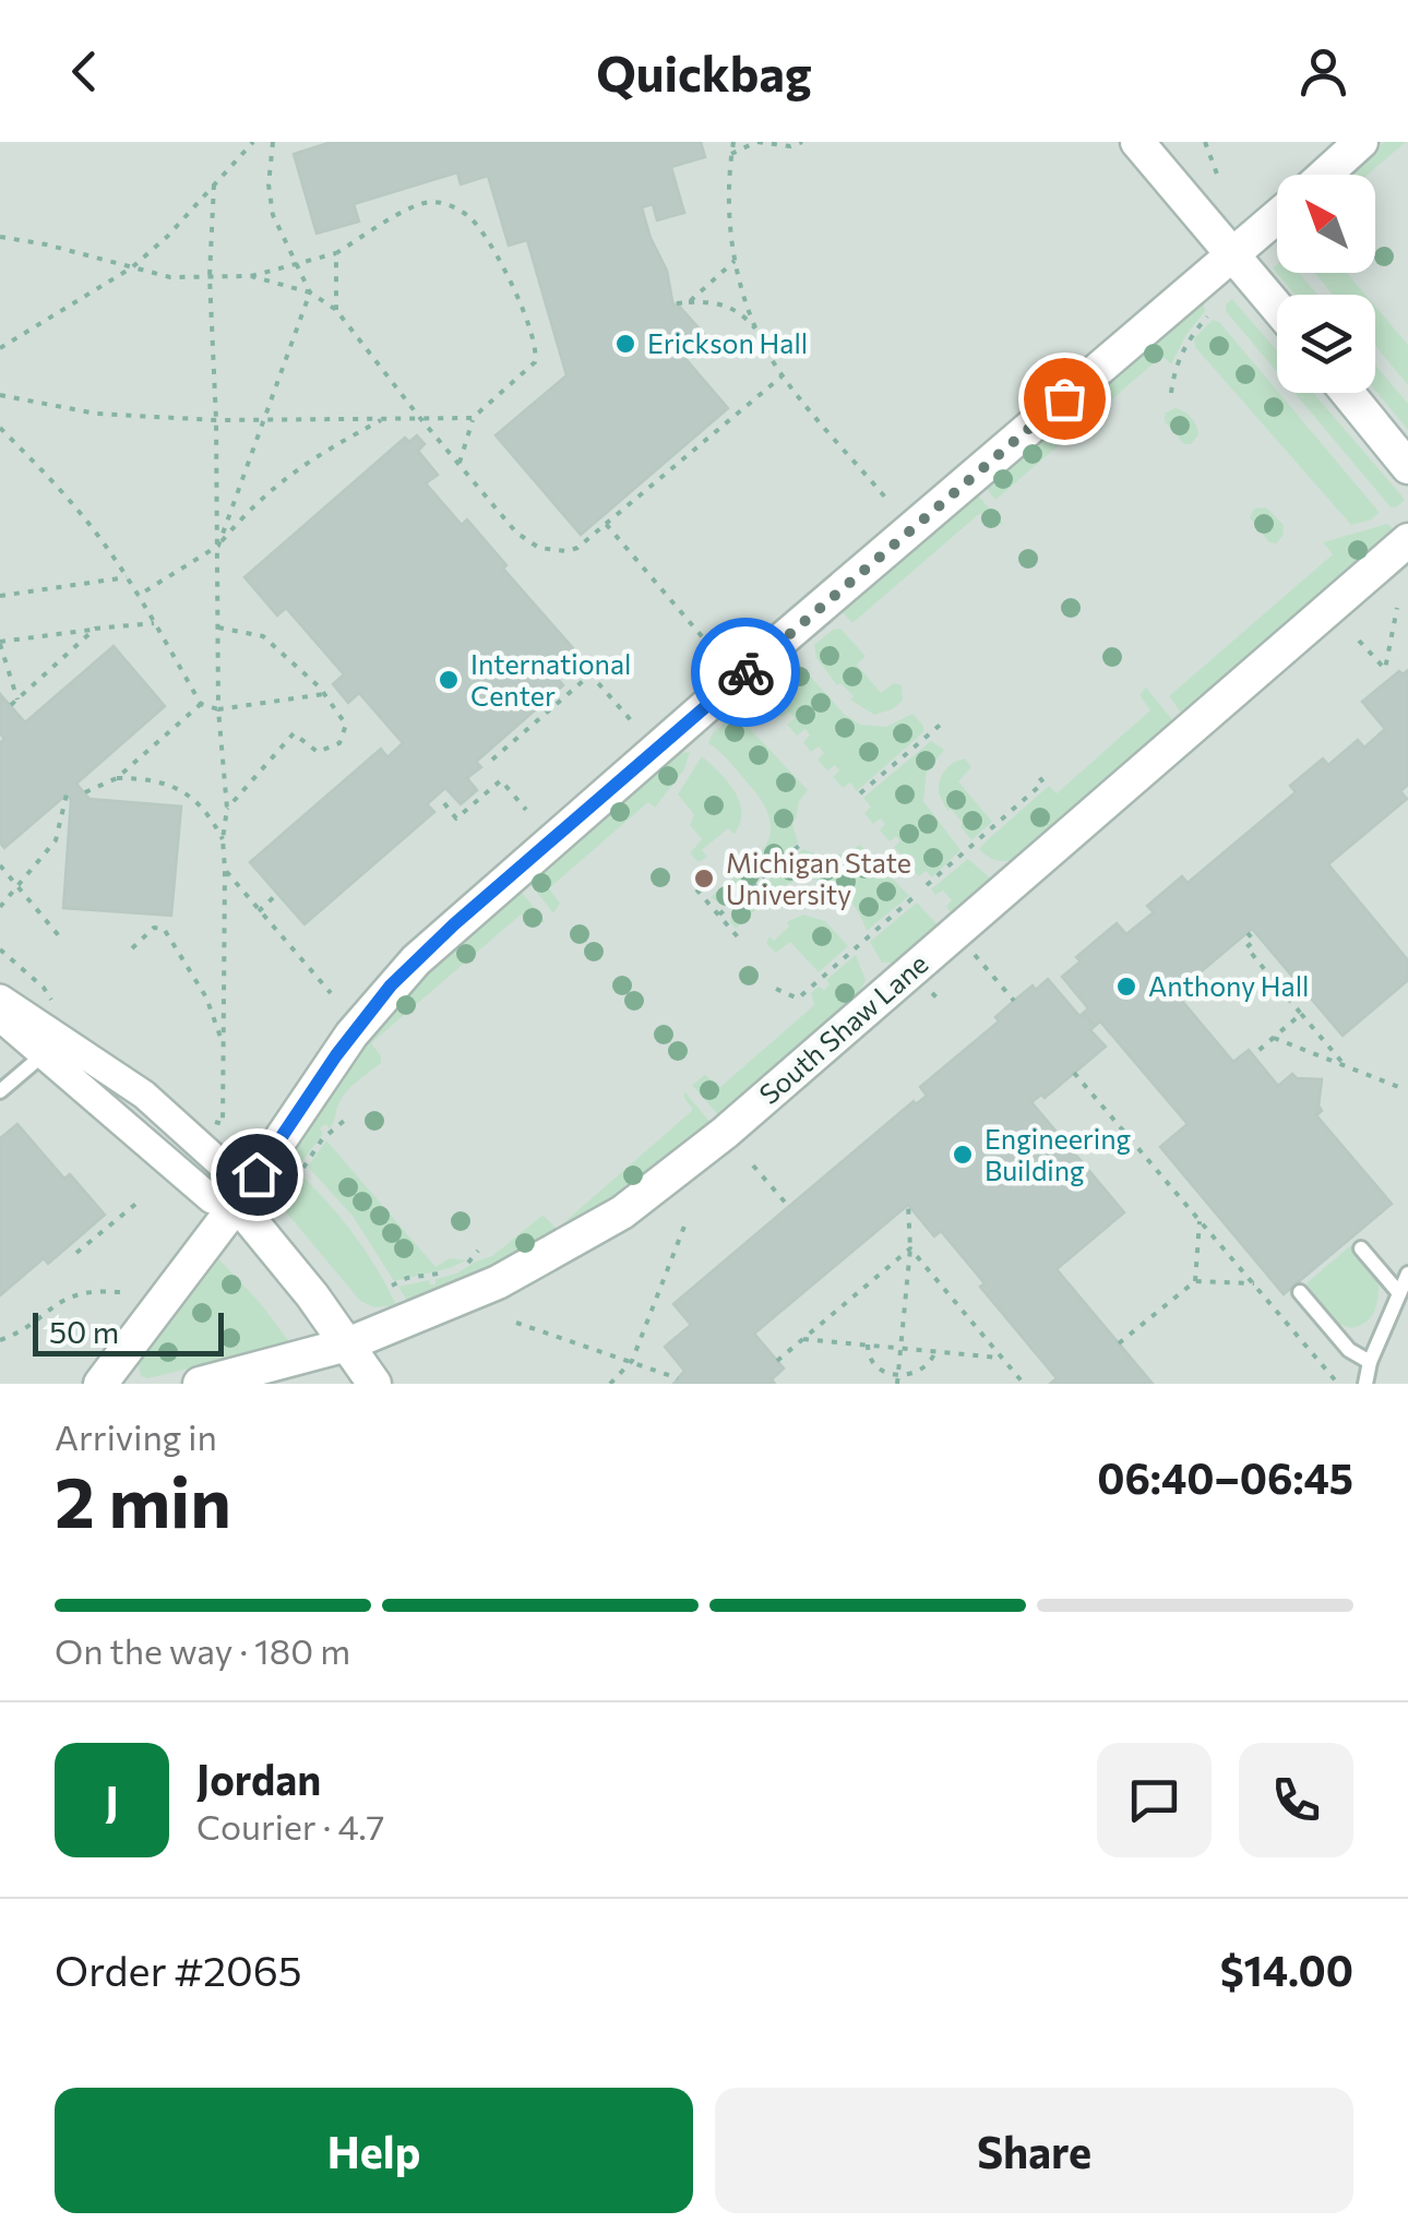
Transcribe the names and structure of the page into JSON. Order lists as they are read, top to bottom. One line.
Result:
{"streets":{"street":["South Shaw Lane"]},"places":["Erickson Hall","International Center","Michigan State University","Anthony Hall","Engineering Building"],"scale_bar":"50 m","north":"top left","page":{"header":"Quickbag","scale":"50 m","heading":["2 min","Arriving in","06:40–06:45"],"panel":["Jordan","Courier · 4.7","Order #2065","$14.00"],"bar":"On the way · 180 m","round":"J","buttons":["Help","Share"]}}
